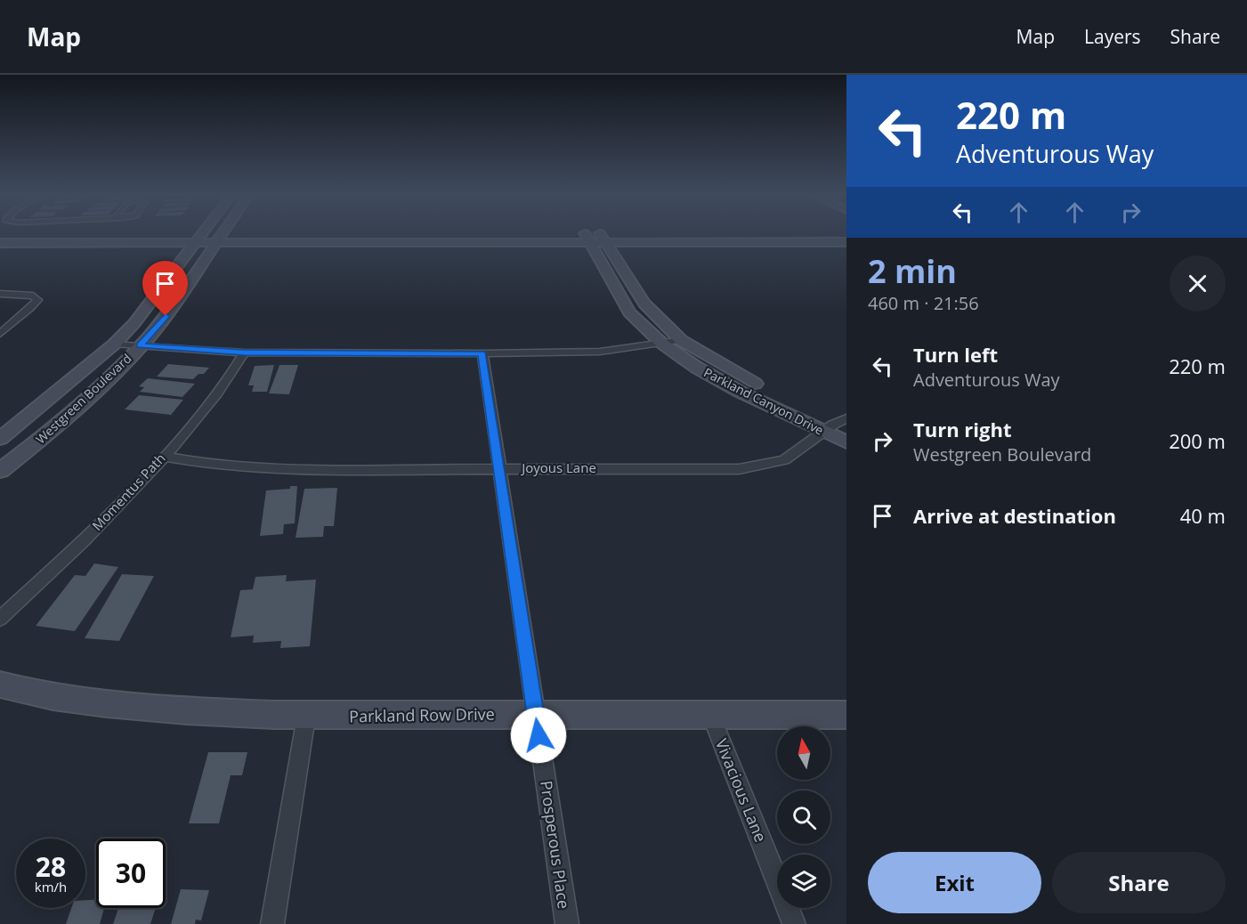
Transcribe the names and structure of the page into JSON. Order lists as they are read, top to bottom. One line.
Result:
{"streets":{"street":["Westgreen Boulevard","Parkland Canyon Drive","Joyous Lane","Momentus Path","Parkland Row Drive","Vivacious Lane","Prosperous Place"]},"crossings":[["Parkland Canyon Drive","Joyous Lane"],["Joyous Lane","Momentus Path"],["Joyous Lane","Prosperous Place"],["Parkland Row Drive","Vivacious Lane"],["Parkland Row Drive","Prosperous Place"]],"north":"top","page":{"header":"Map","nav":["Map","Layers","Share"],"turn":["220 m","Adventurous Way"],"heading":["2 min","460 m · 21:56"],"list":[{"name":"Turn left","note":"Adventurous Way","value":"220 m"},{"name":"Turn right","note":"Westgreen Boulevard","value":"200 m"},{"name":"Arrive at destination","value":"40 m"}],"speed":"28 km/h","limit":"30","buttons":["Exit","Share"]}}
